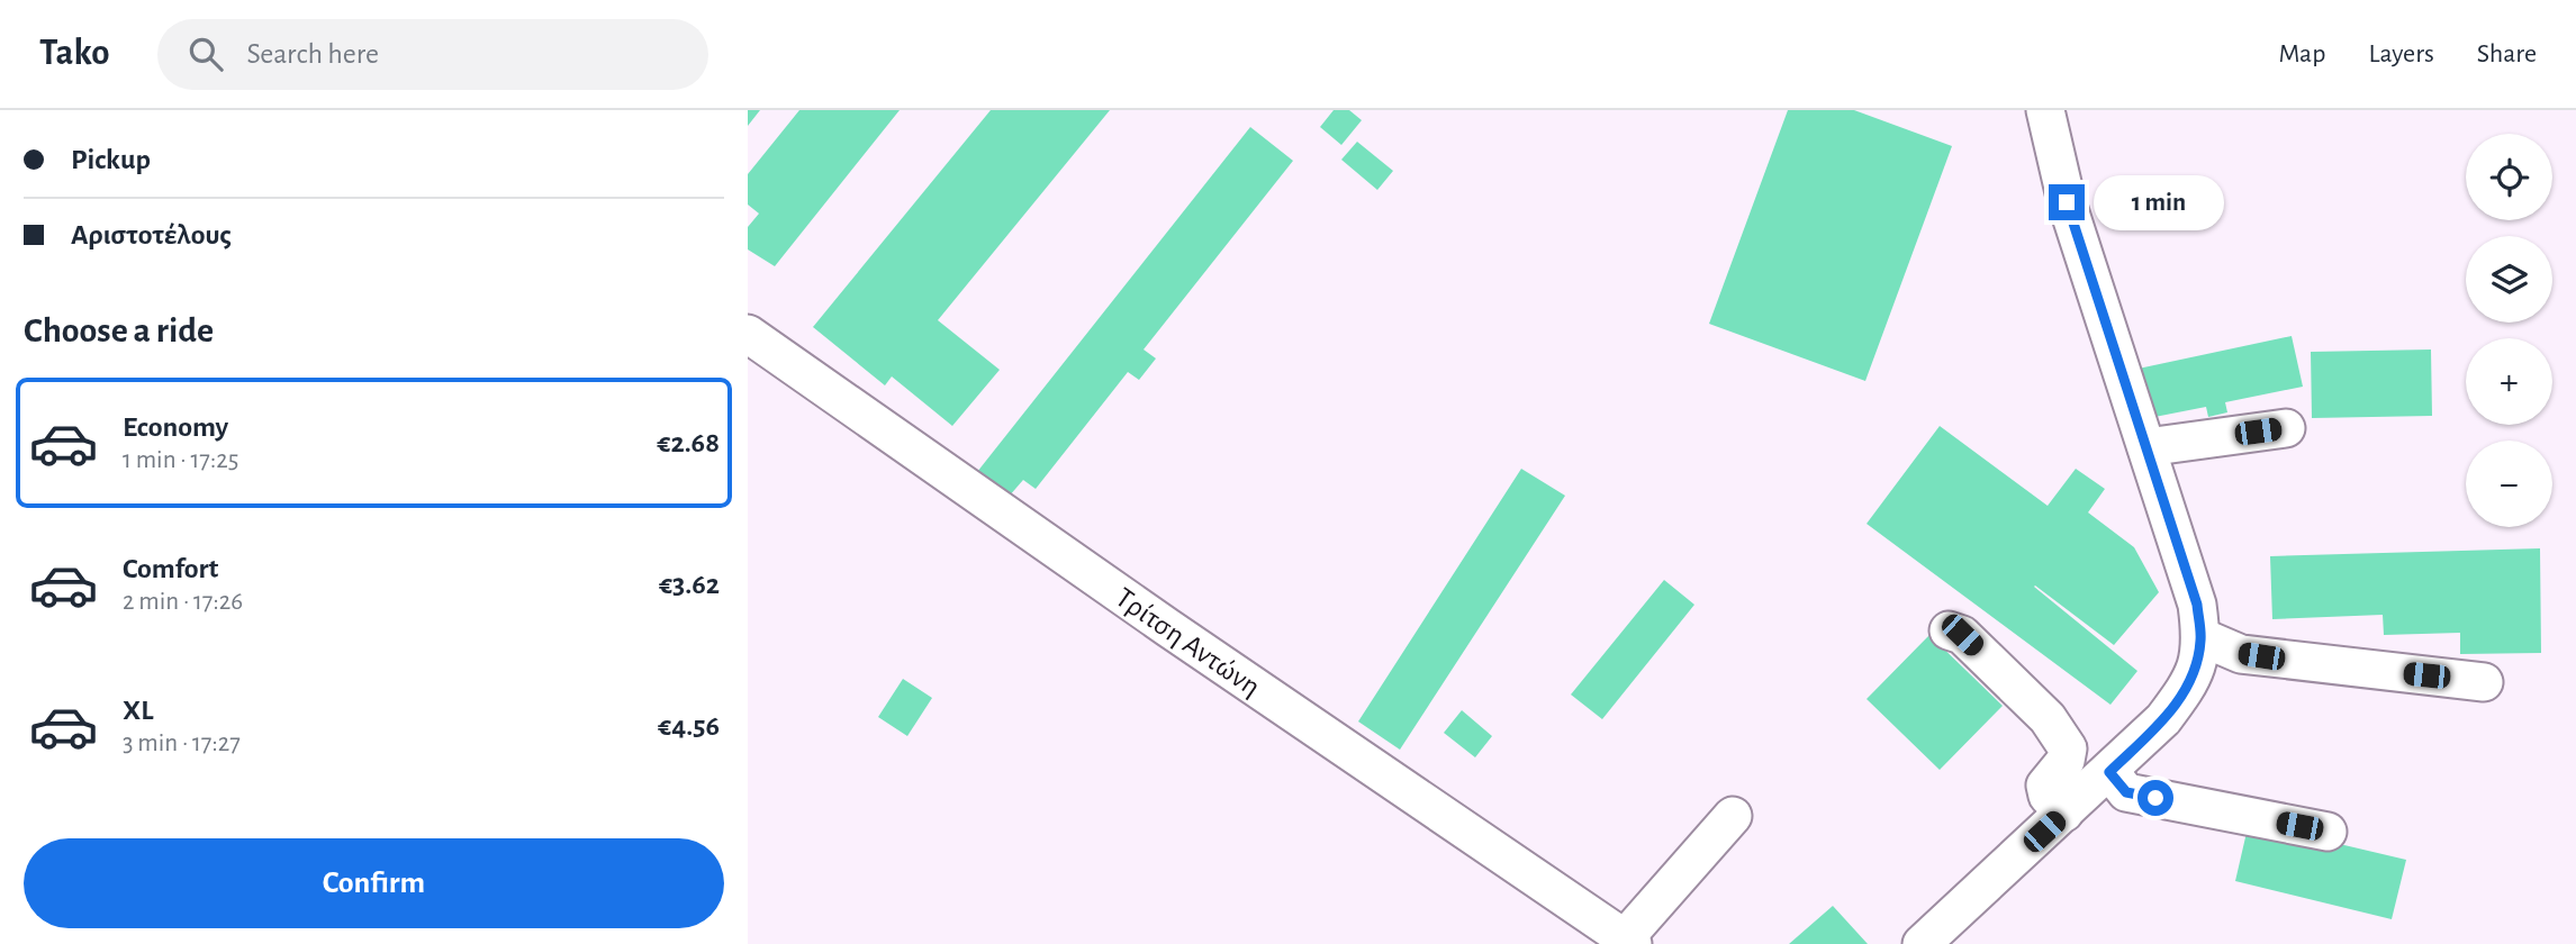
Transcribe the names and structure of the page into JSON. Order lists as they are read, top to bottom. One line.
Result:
{"streets":{"street":["Τρίτση Αντώνη"]},"page":{"header":"Tako","search":"Search here","nav":["Map","Layers","Share"],"banner":["Pickup","Αριστοτέλους"],"map_buttons":["+","−"],"bubble":"1 min","heading":"Choose a ride","list":[{"name":"Economy","note":"1 min · 17:25","value":"€2.68"},{"name":"Comfort","note":"2 min · 17:26","value":"€3.62"},{"name":"XL","note":"3 min · 17:27","value":"€4.56"}],"buttons":"Confirm"}}
